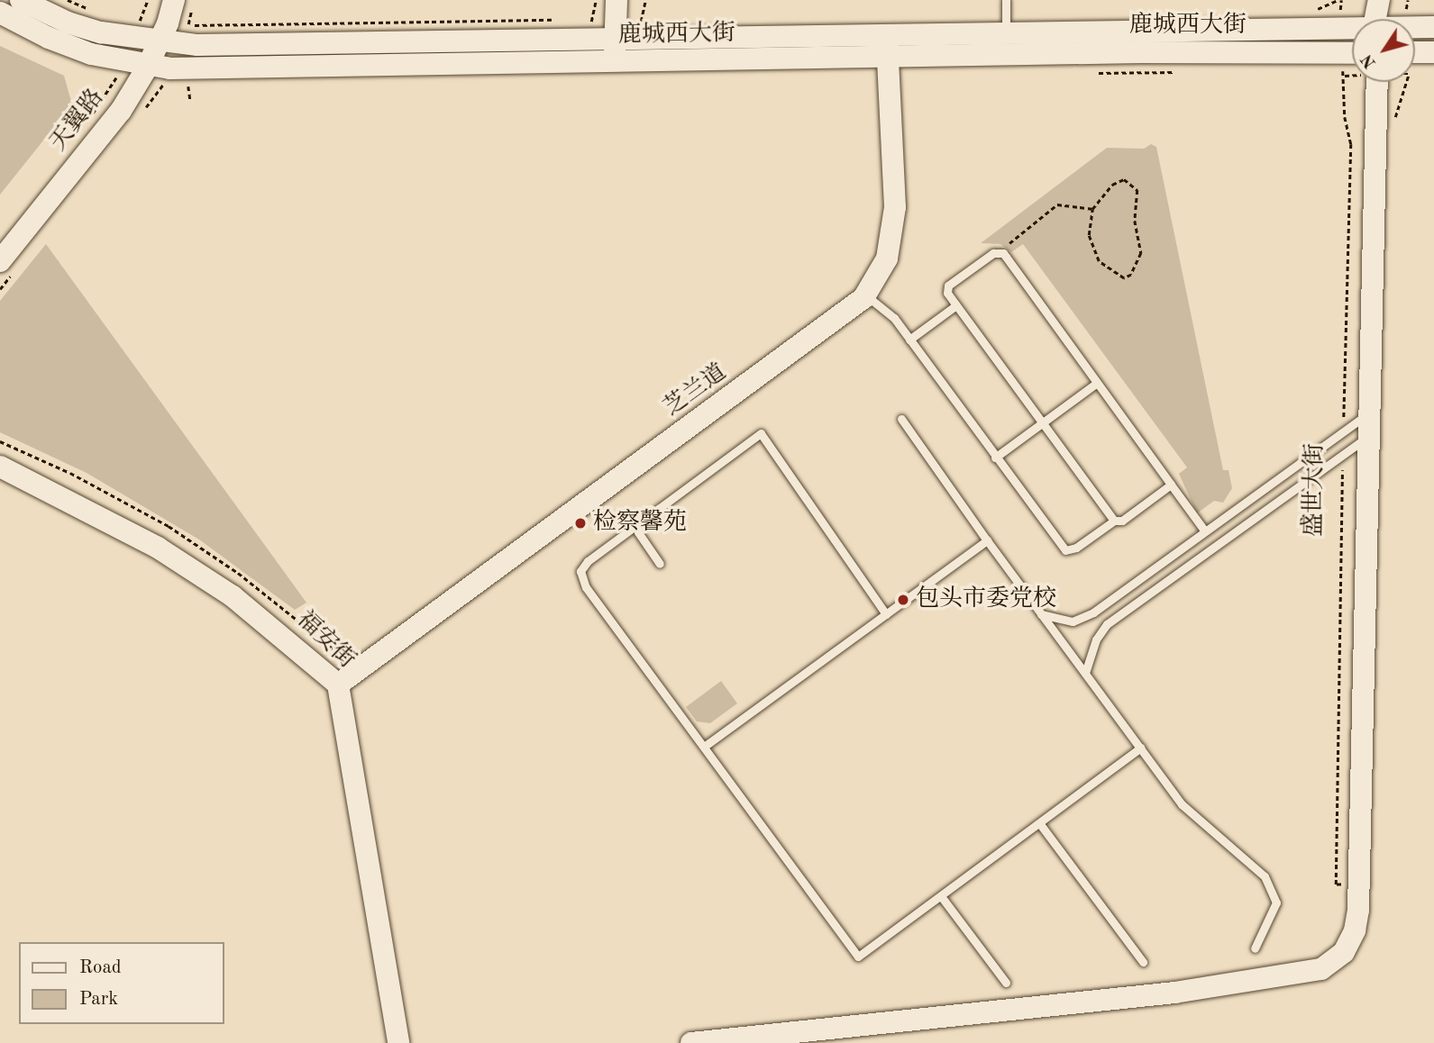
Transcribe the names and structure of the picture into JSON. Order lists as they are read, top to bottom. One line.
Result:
{"streets":{"street":["鹿城西大街","天翼路","芝兰道","福安街"],"path":["盛世大街"]},"crossings":[["鹿城西大街","天翼路"],["鹿城西大街","芝兰道"],["芝兰道","福安街"]],"places":["检察馨苑","包头市委党校"],"legend":["Road","Park"],"north":"bottom left"}
